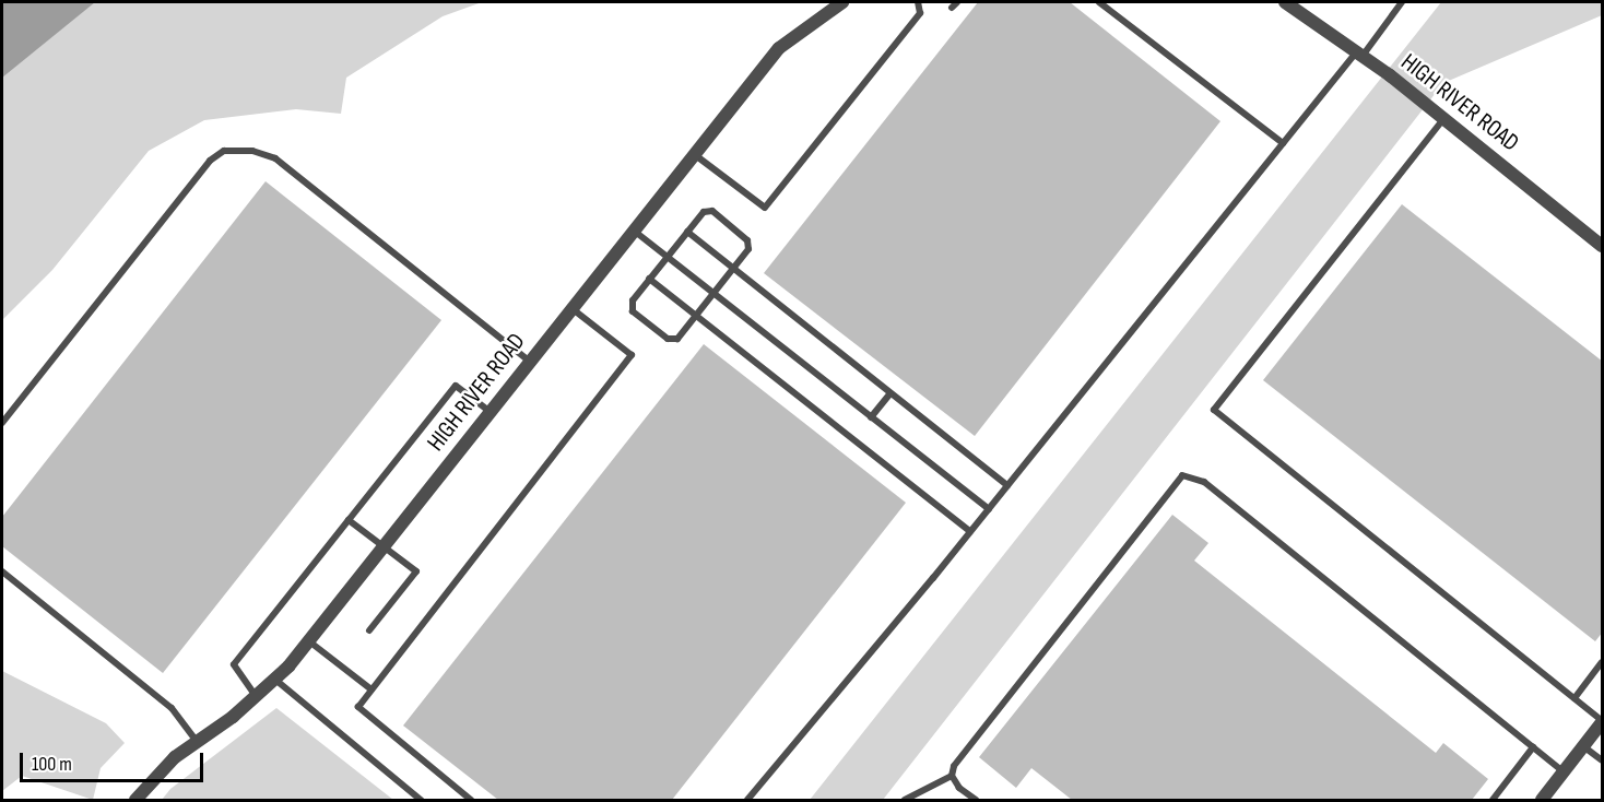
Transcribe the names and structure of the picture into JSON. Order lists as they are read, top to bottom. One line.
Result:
{"streets":{"street":["HIGH RIVER ROAD"]},"scale_bar":"100 m"}
